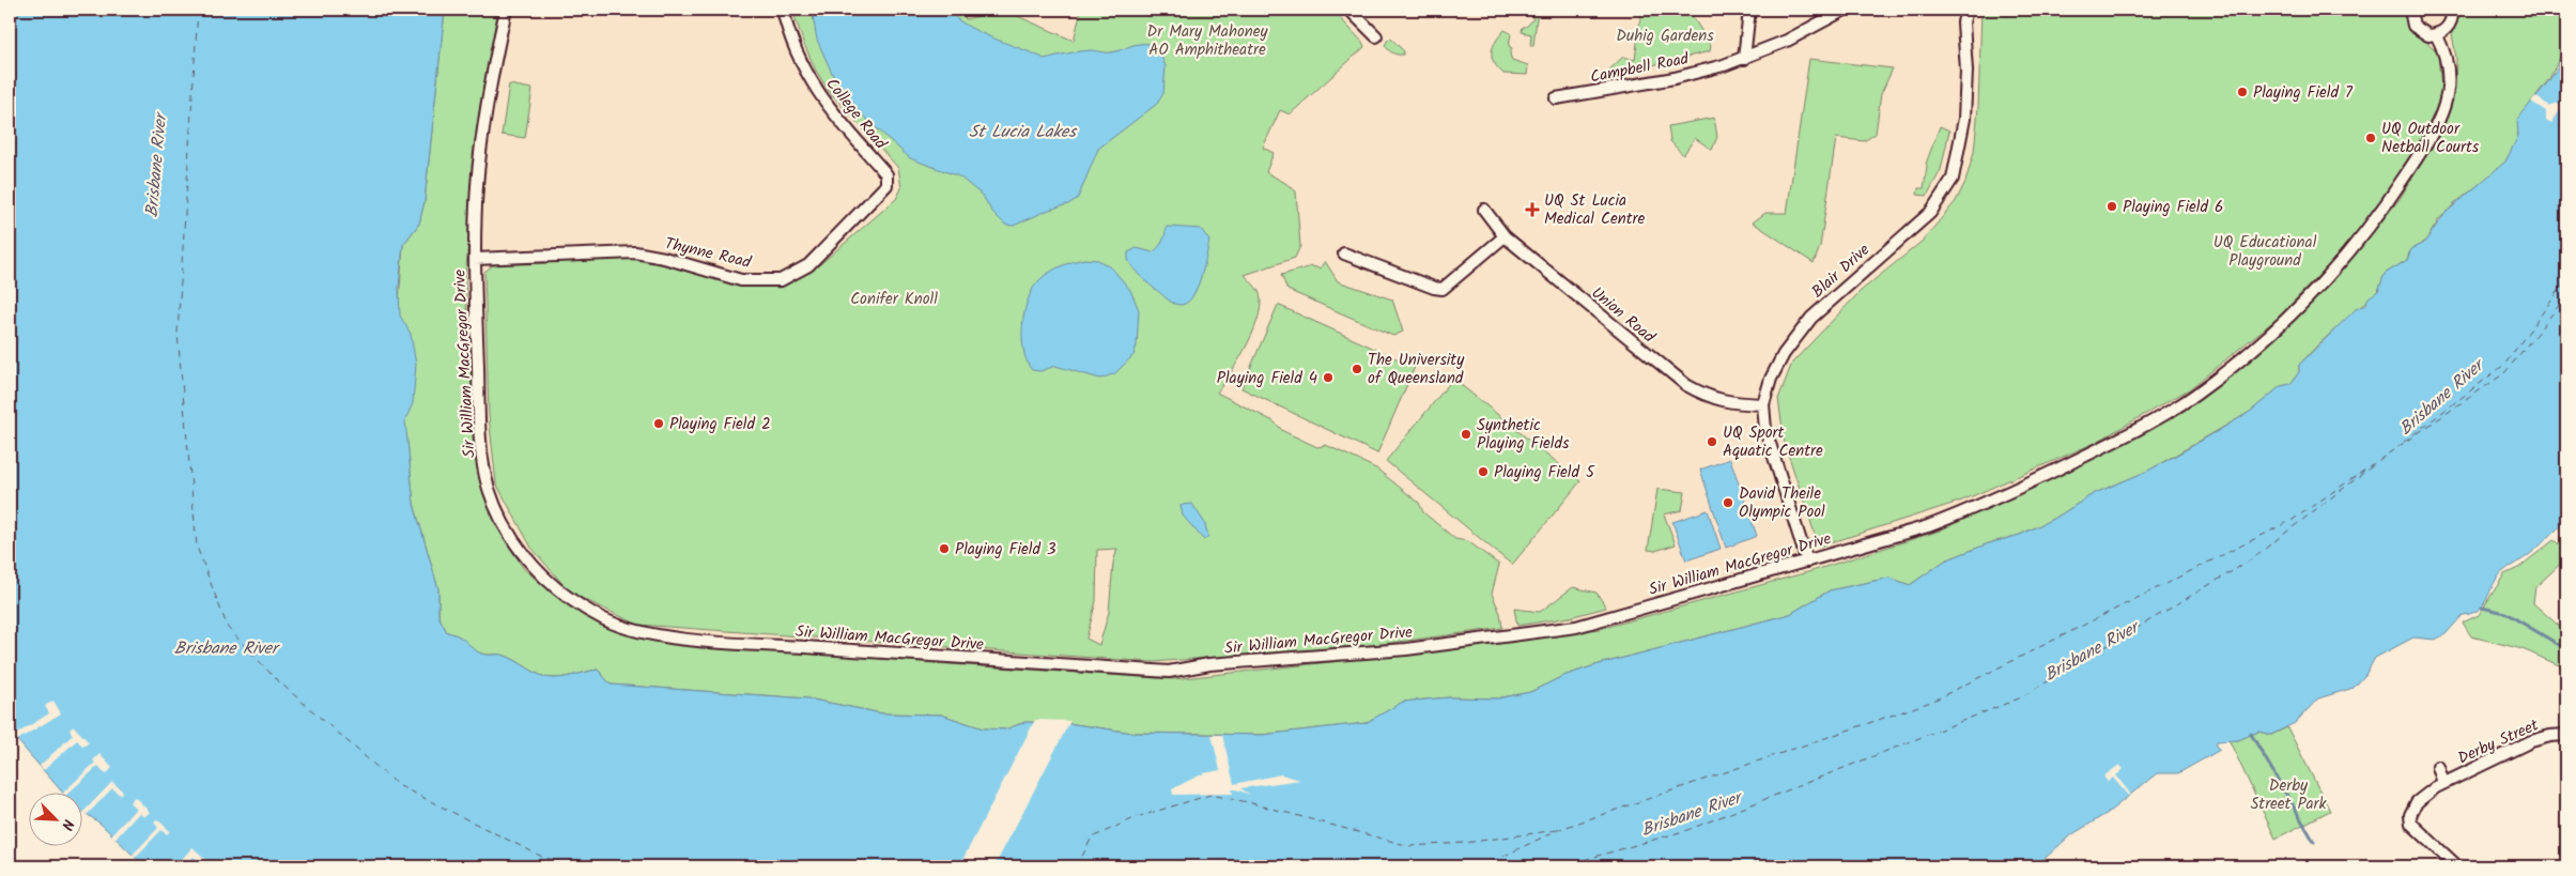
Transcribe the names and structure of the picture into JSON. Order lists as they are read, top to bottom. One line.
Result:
{"streets":{"street":["Campbell Road","College Road","Thynne Road","Blair Drive","Union Road","Sir William MacGregor Drive","Derby Street"]},"crossings":[["College Road","Thynne Road"],["Thynne Road","Sir William MacGregor Drive"],["Blair Drive","Union Road"],["Blair Drive","Sir William MacGregor Drive"]],"water":["St Lucia Lakes","Brisbane River"],"parks":["Dr Mary Mahoney AO Amphitheatre","Duhig Gardens","UQ Educational Playground","Conifer Knoll","Derby Street Park"],"places":{"other":["Playing Field 7","UQ Outdoor Netball Courts","Playing Field 6","The University of Queensland","Playing Field 4","Playing Field 2","Synthetic Playing Fields","UQ Sport Aquatic Centre","Playing Field 5","David Theile Olympic Pool","Playing Field 3"],"health":["UQ St Lucia Medical Centre"]},"north":"bottom right"}
